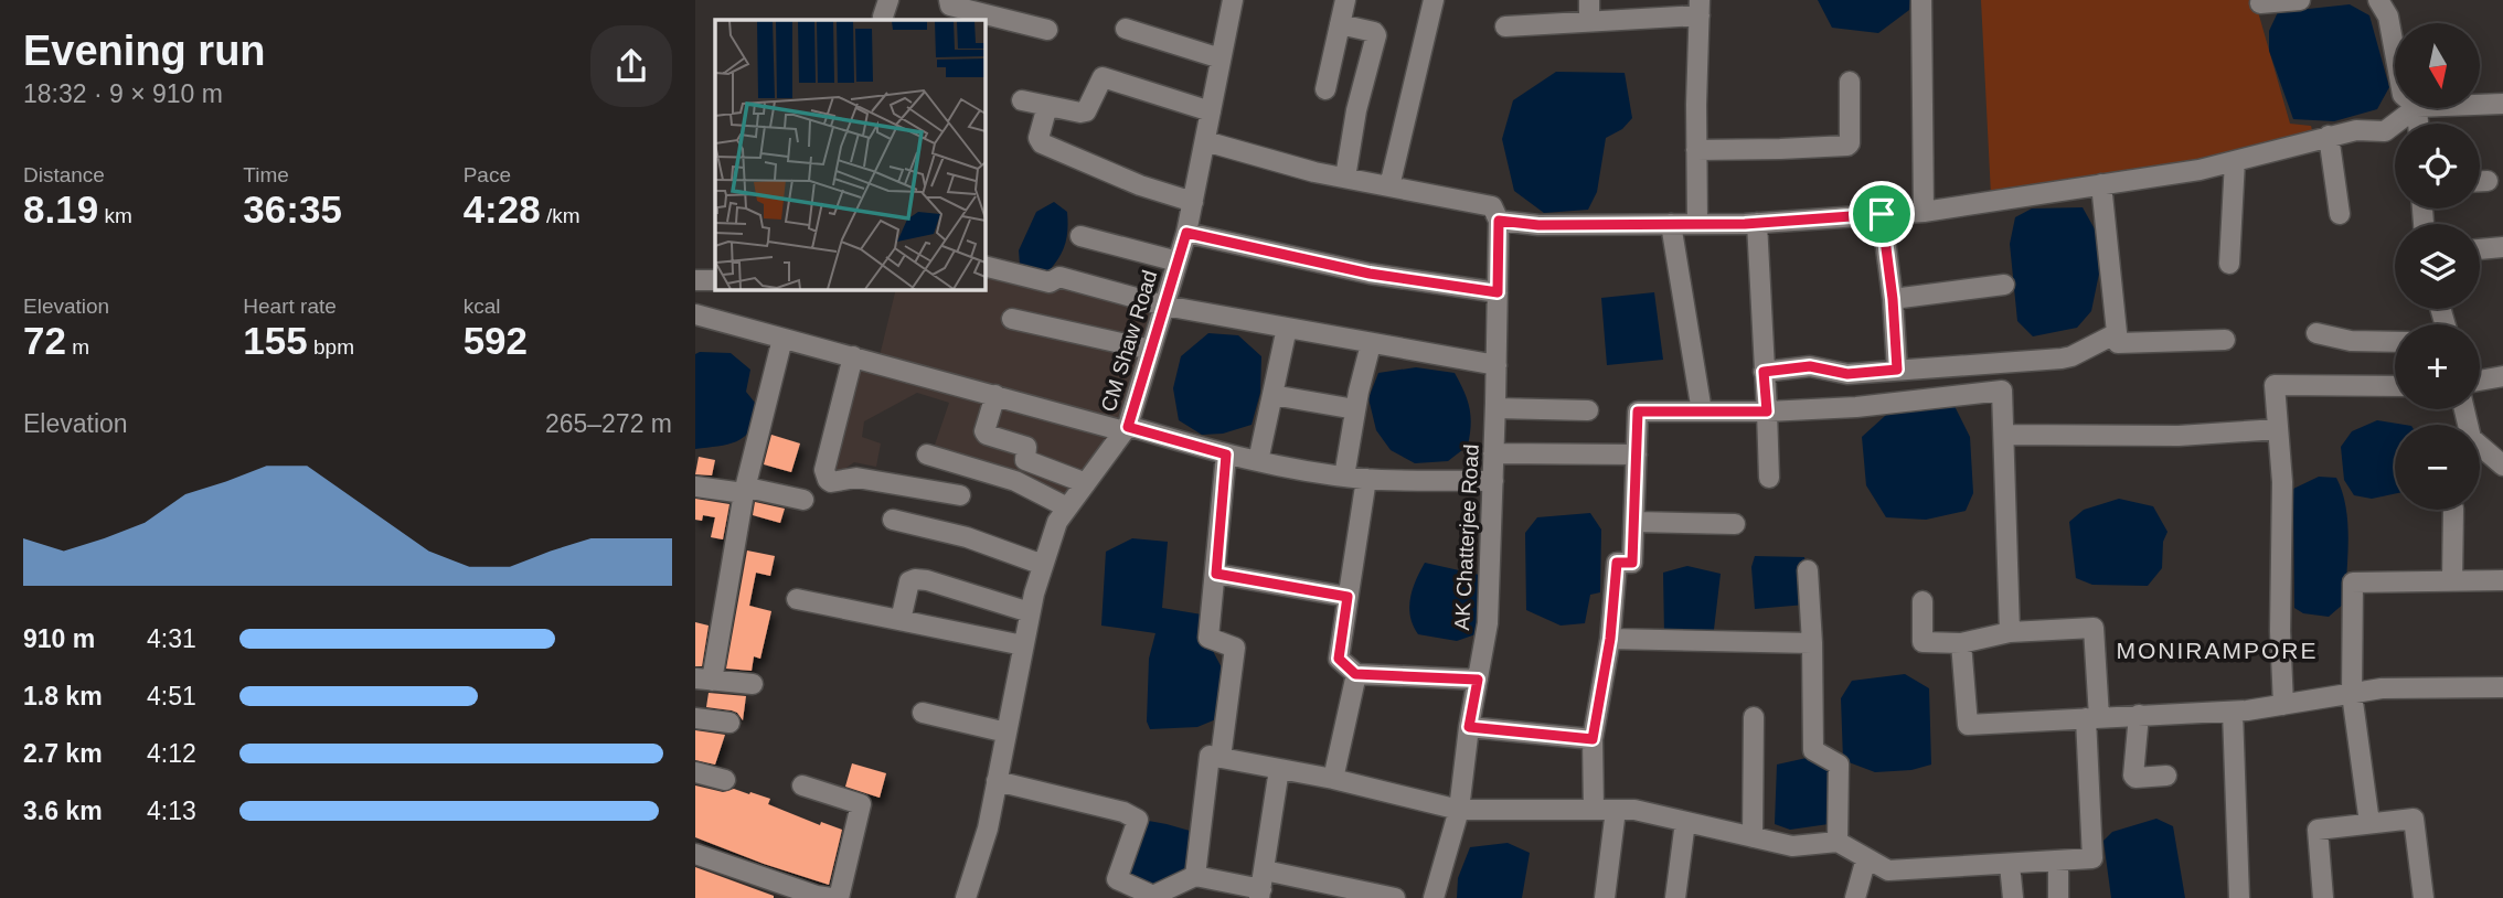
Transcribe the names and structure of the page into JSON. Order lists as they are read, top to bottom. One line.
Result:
{"streets":{"street":["CM Shaw Road","AK Chatterjee Road"]},"districts":["MONIRAMPORE"],"north":"bottom","page":{"heading":["Evening run","18:32 · 9 × 910 m"],"map_buttons":["+","−"],"stats":[["Distance","8.19 km"],["Time","36:35"],["Pace","4:28 /km"],["Elevation","72 m"],["Heart rate","155 bpm"],["kcal","592"]],"chart":["Elevation","265–272 m"],"list":[{"name":"910 m","note":"4:31"},{"name":"1.8 km","note":"4:51"},{"name":"2.7 km","note":"4:12"},{"name":"3.6 km","note":"4:13"}]}}
